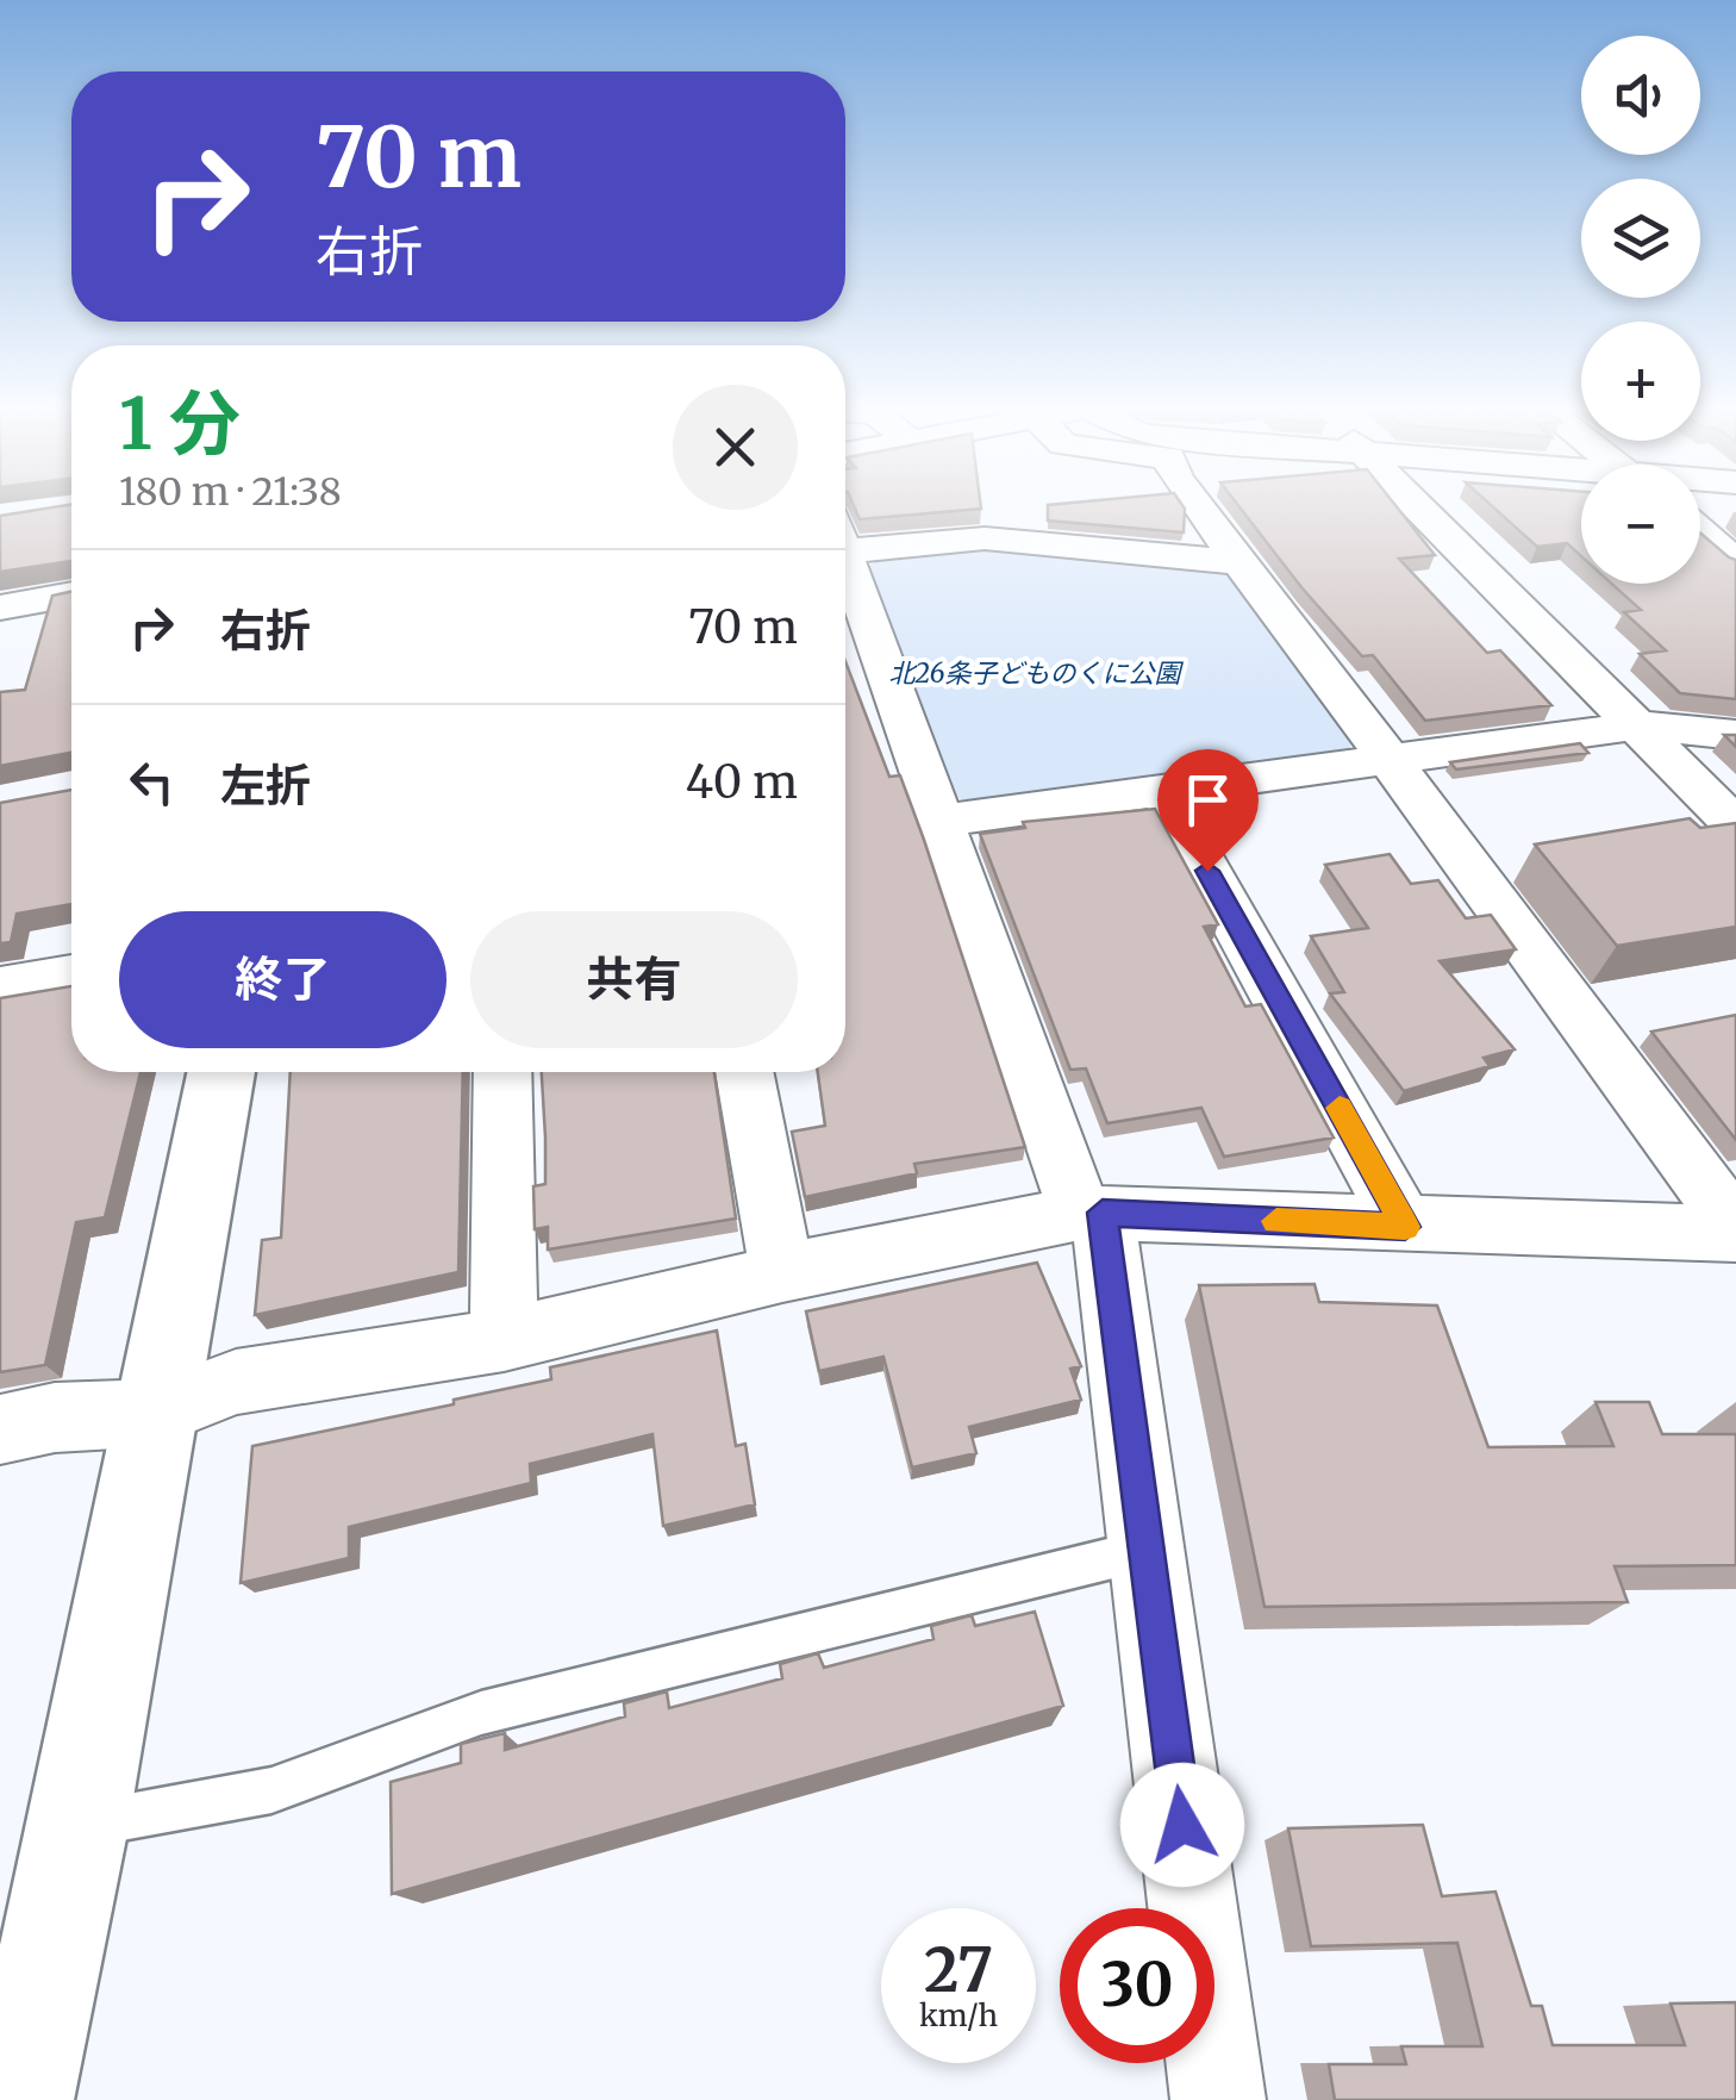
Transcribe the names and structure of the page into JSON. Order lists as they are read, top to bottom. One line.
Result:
{"parks":["北26条子どものくに公園"],"page":{"map_buttons":["+","−"],"turn":["70 m","右折"],"heading":["1 分","180 m · 21:38"],"list":[{"name":"右折","value":"70 m"},{"name":"左折","value":"40 m"}],"buttons":["終了","共有"],"speed":"27 km/h","limit":"30"}}
